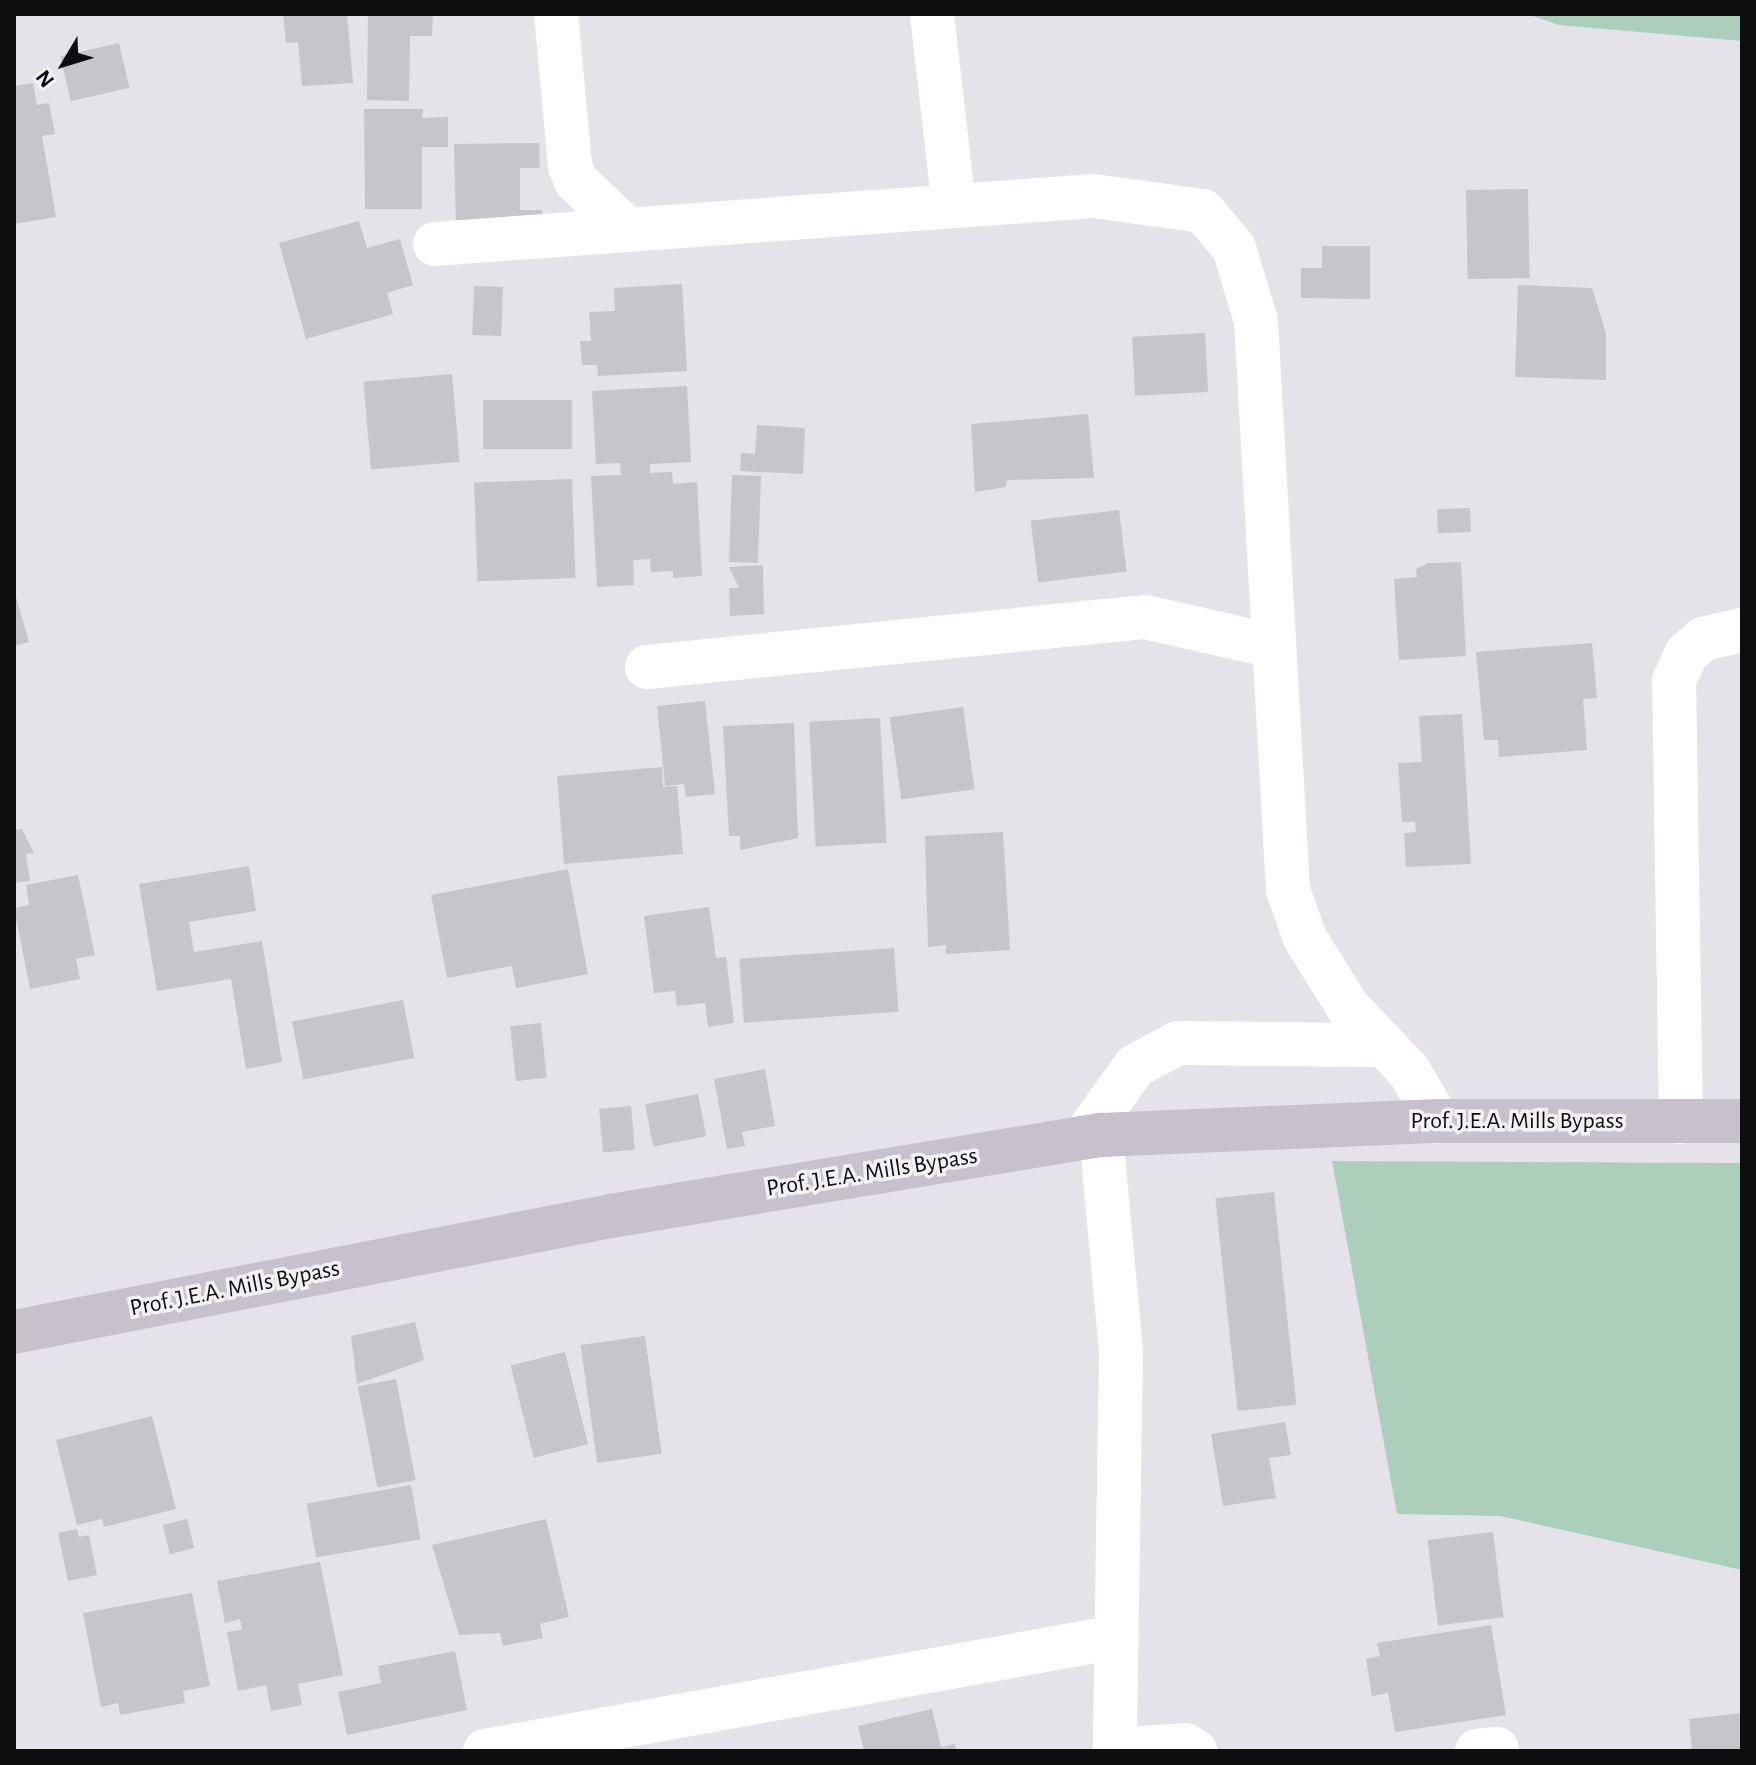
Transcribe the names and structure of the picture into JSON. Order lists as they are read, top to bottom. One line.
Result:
{"streets":{"street":["Prof. J.E.A. Mills Bypass"]},"north":"bottom left"}
